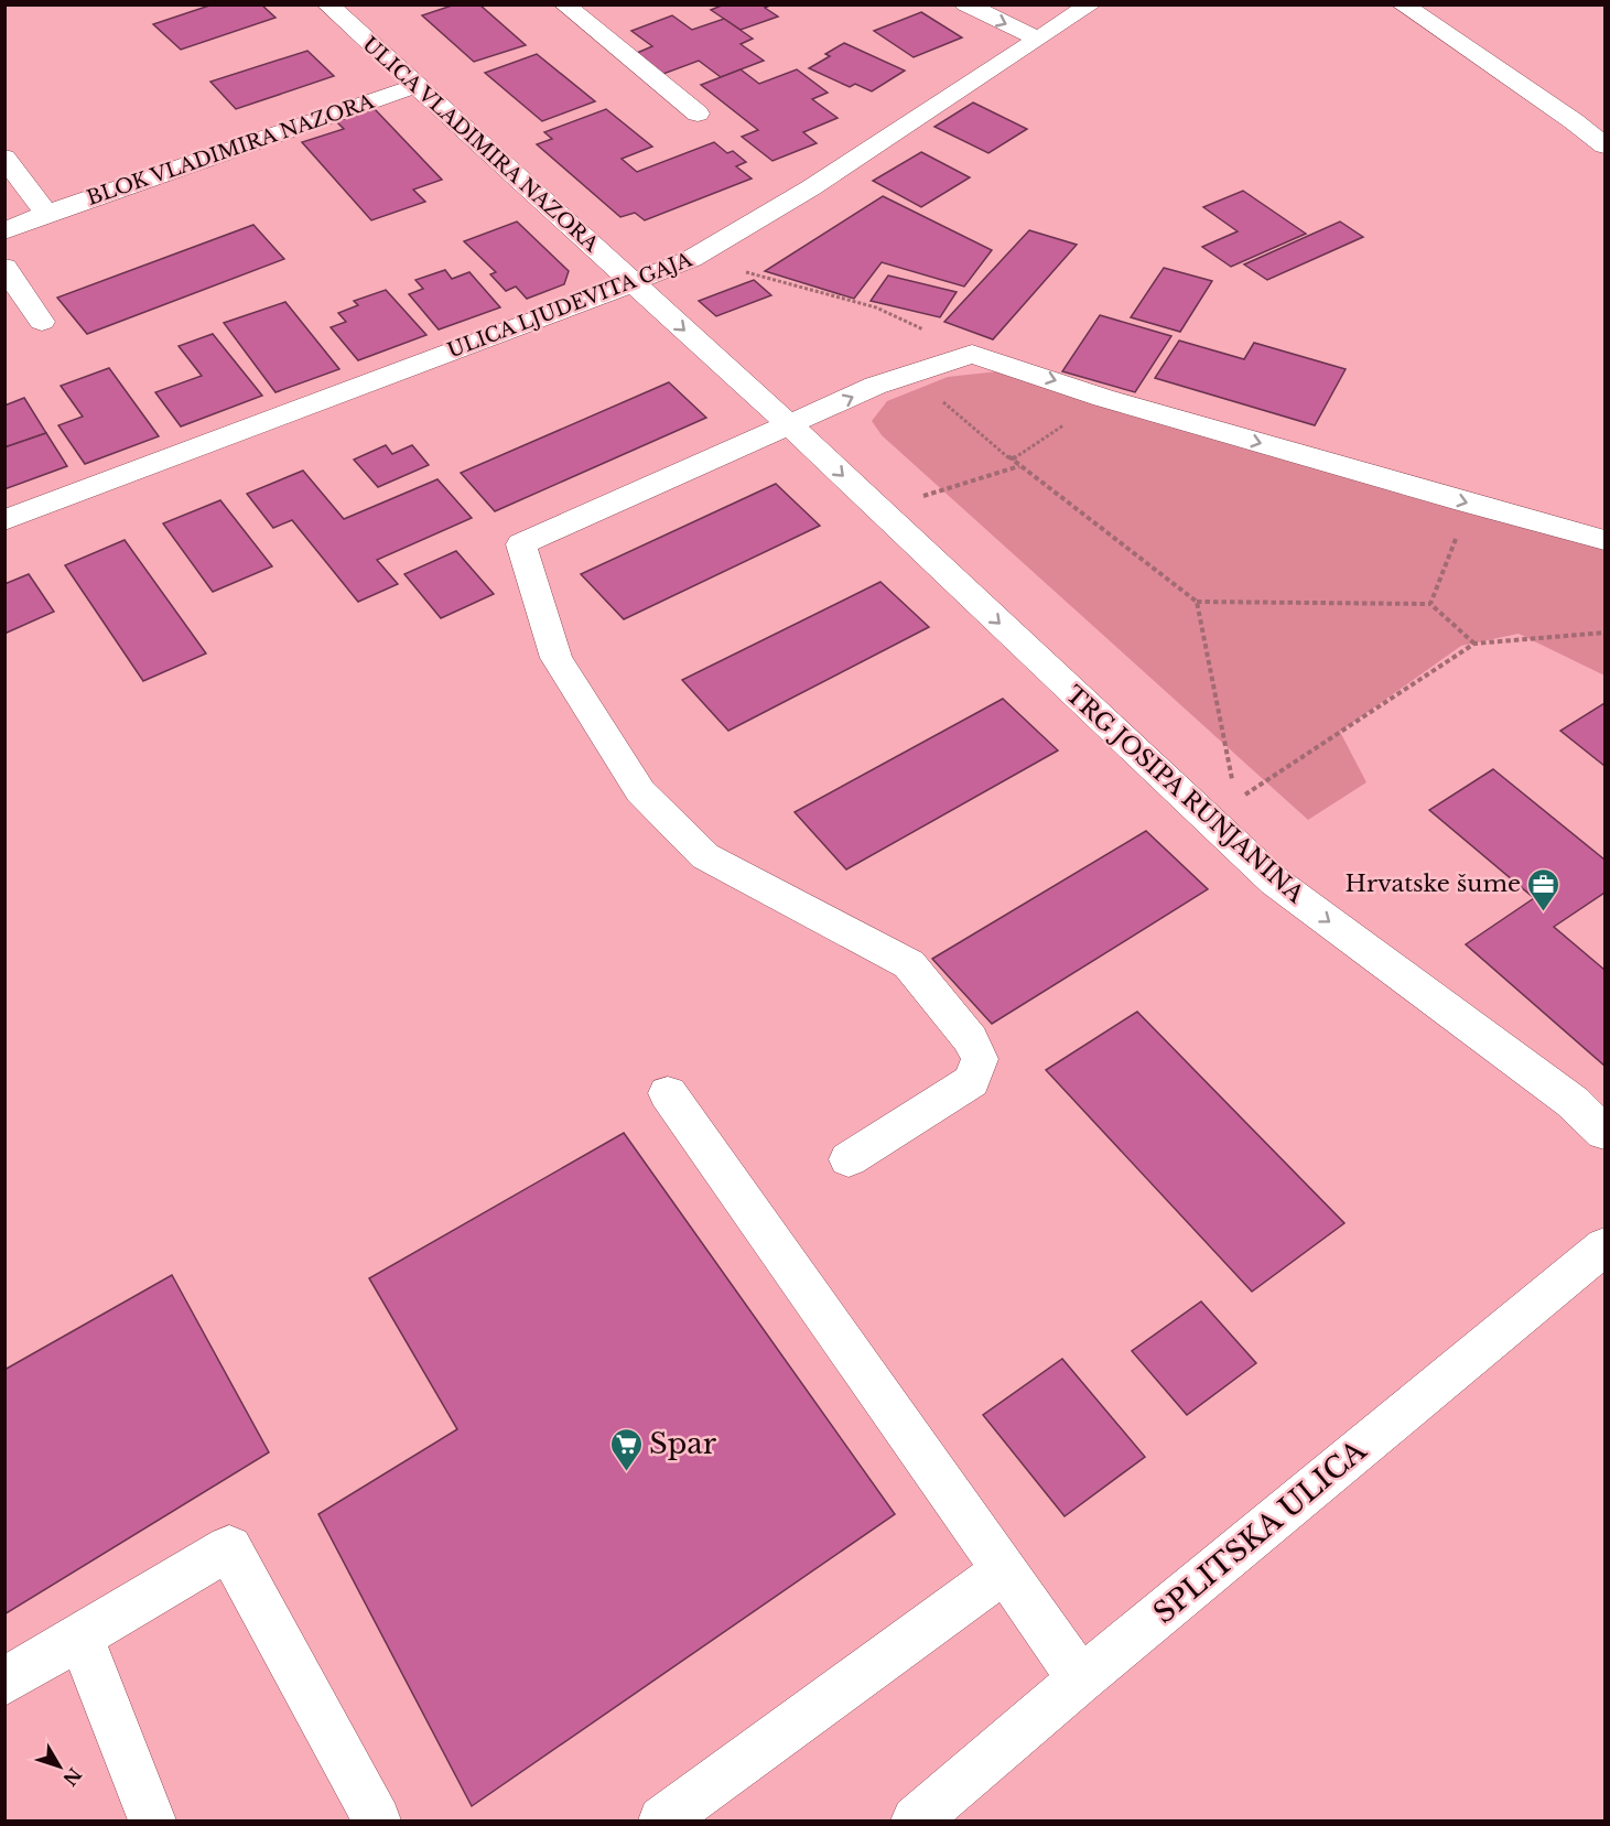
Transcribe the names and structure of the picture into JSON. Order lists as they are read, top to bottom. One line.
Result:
{"streets":{"street":["ULICA VLADIMIRA NAZORA","BLOK VLADIMIRA NAZORA","ULICA LJUDEVITA GAJA","TRG JOSIPA RUNJANINA","SPLITSKA ULICA"]},"crossings":[["ULICA VLADIMIRA NAZORA","BLOK VLADIMIRA NAZORA"],["ULICA VLADIMIRA NAZORA","ULICA LJUDEVITA GAJA"],["ULICA VLADIMIRA NAZORA","TRG JOSIPA RUNJANINA"],["ULICA LJUDEVITA GAJA","TRG JOSIPA RUNJANINA"]],"one_way":["TRG JOSIPA RUNJANINA"],"places":{"office":["Hrvatske šume"],"supermarket":["Spar"]},"north":"bottom right"}
